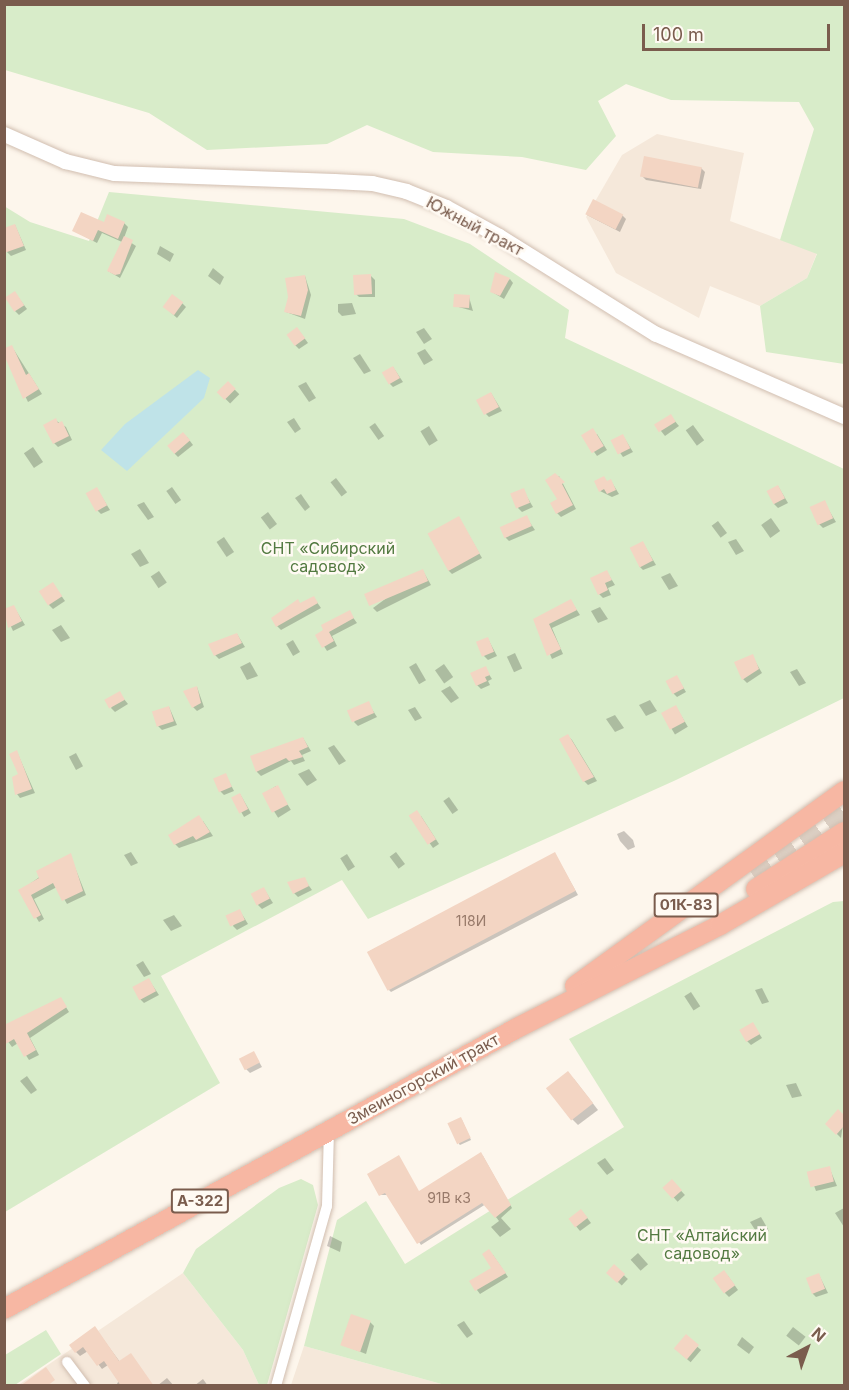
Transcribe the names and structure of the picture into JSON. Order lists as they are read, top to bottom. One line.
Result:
{"streets":{"highway":["01К-83","Змеиногорский тракт","А-322"],"main road":["Южный тракт"]},"crossings":[["01К-83","Змеиногорский тракт"]],"parks":["СНТ «Сибирский садовод»","СНТ «Алтайский садовод»"],"house_numbers":["118И","91В к3"],"scale_bar":"100 m","north":"top right"}
